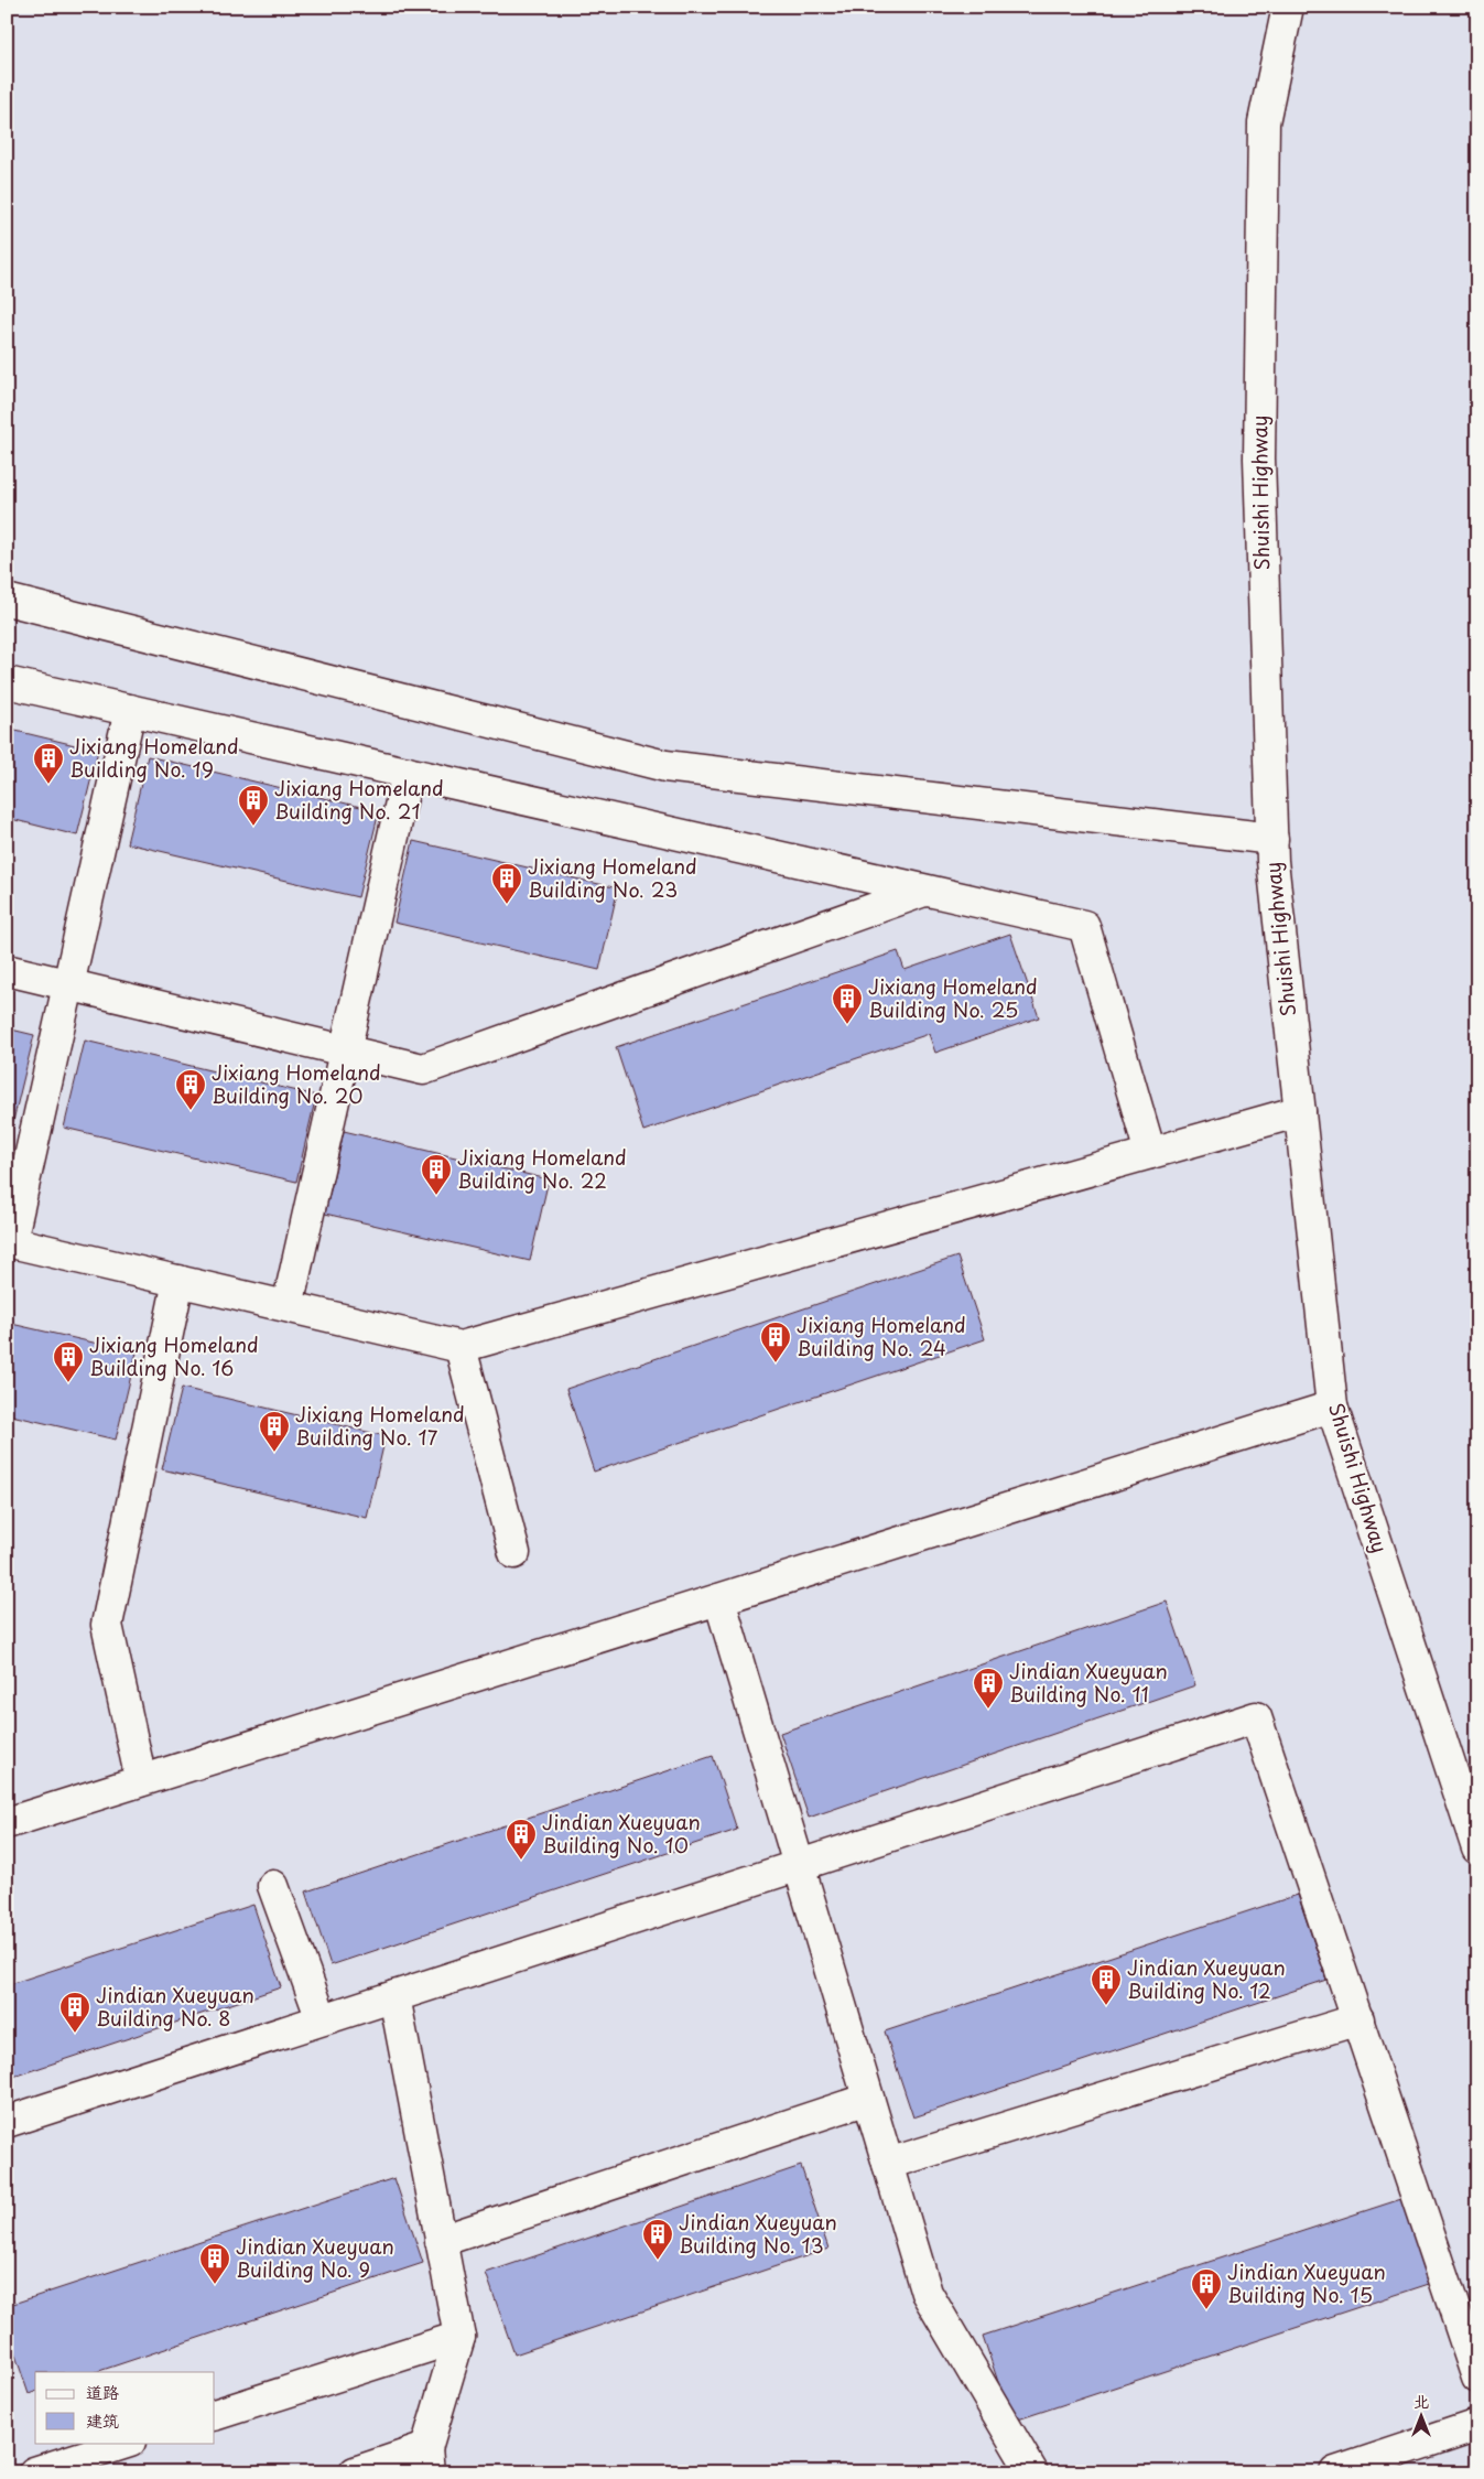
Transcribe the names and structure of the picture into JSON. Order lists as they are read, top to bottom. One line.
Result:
{"streets":{"street":["Shuishi Highway"]},"places":{"building":["Jixiang Homeland Building No. 19","Jixiang Homeland Building No. 21","Jixiang Homeland Building No. 23","Jixiang Homeland Building No. 25","Jixiang Homeland Building No. 20","Jixiang Homeland Building No. 22","Jixiang Homeland Building No. 24","Jixiang Homeland Building No. 16","Jixiang Homeland Building No. 17","Jindian Xueyuan Building No. 11","Jindian Xueyuan Building No. 10","Jindian Xueyuan Building No. 12","Jindian Xueyuan Building No. 8","Jindian Xueyuan Building No. 13","Jindian Xueyuan Building No. 9","Jindian Xueyuan Building No. 15"]},"legend":["道路","建筑"],"north":"top"}
